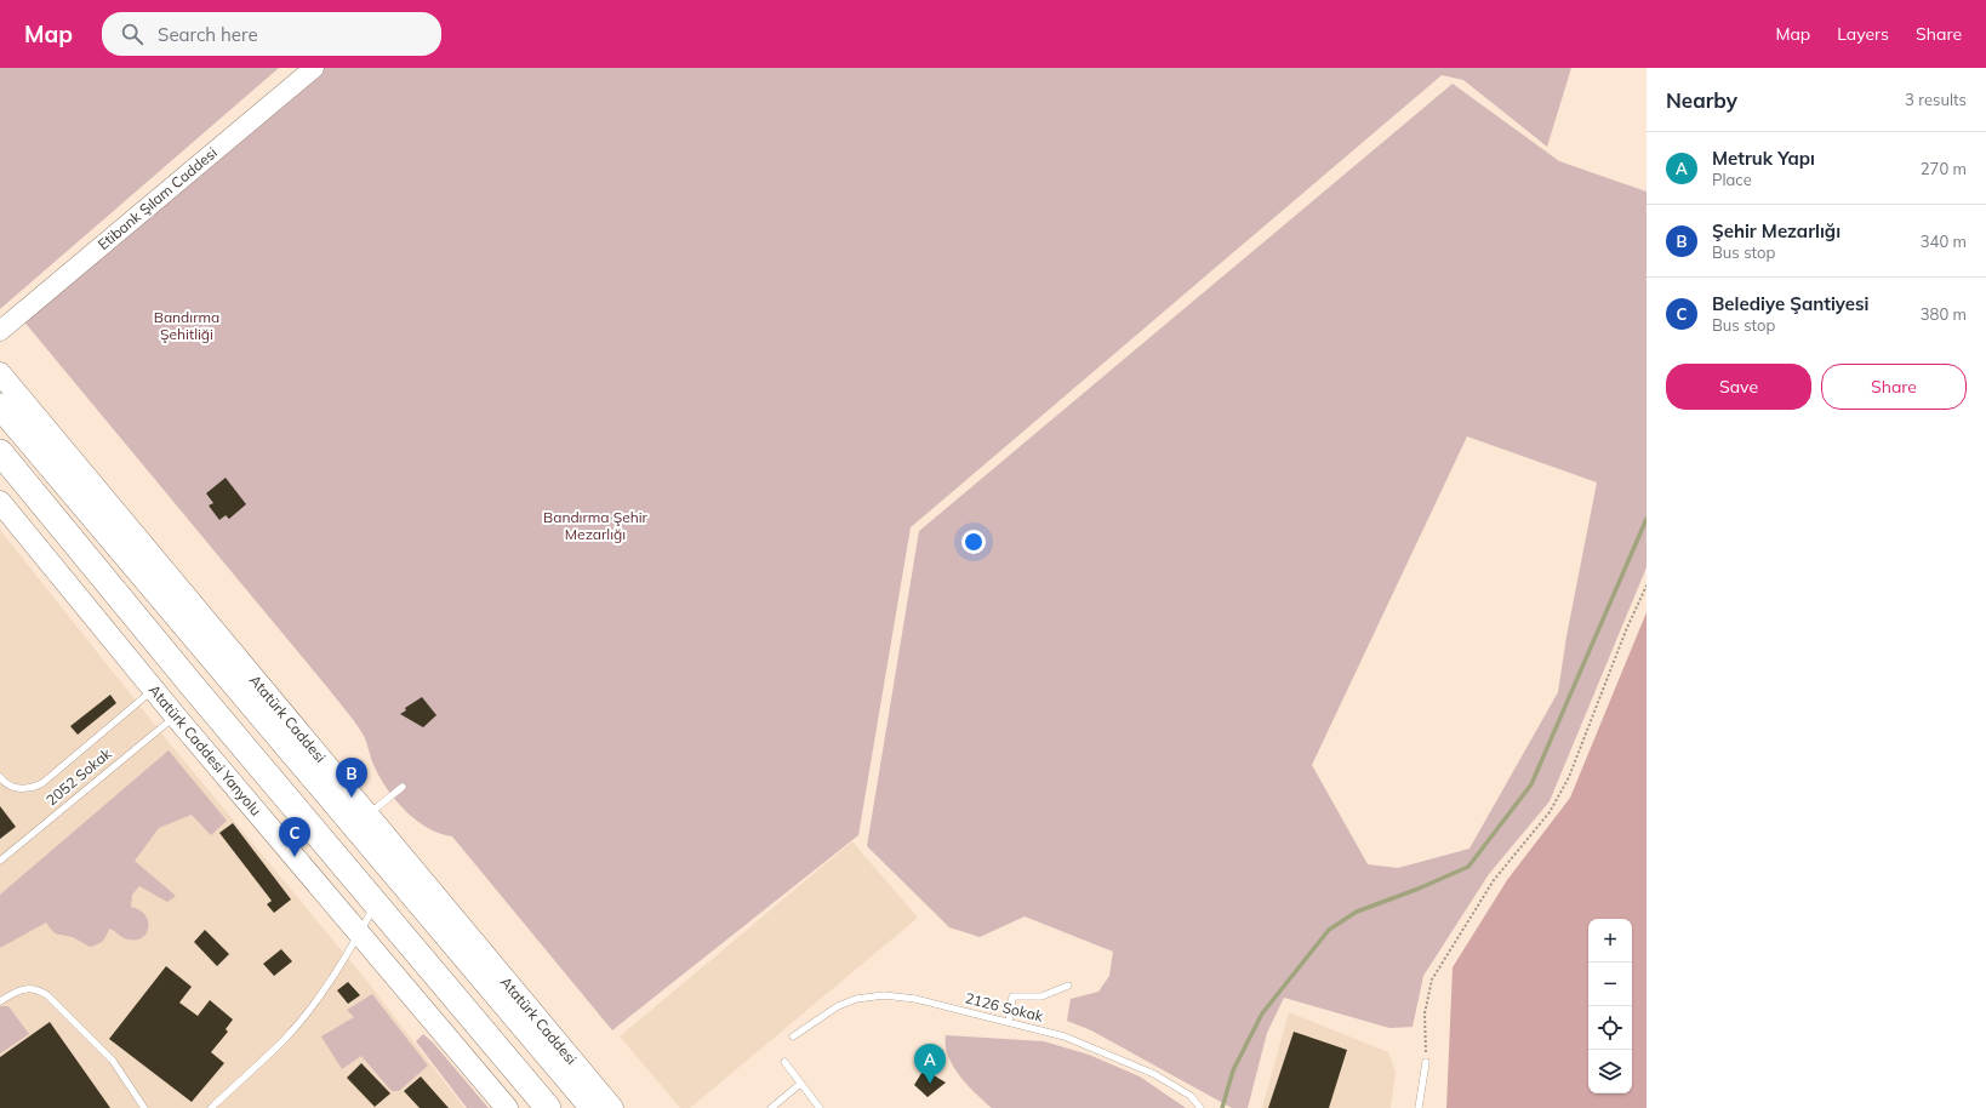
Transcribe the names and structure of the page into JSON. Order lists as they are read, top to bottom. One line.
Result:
{"streets":{"highway":["Atatürk Caddesi"],"main road":["Etibank Şılam Caddesi","Atatürk Caddesi Yanyolu"],"lane":["2052 Sokak","2126 Sokak"]},"crossings":[["Atatürk Caddesi Yanyolu","2052 Sokak"]],"parks":["Bandırma Şehitliği","Bandırma Şehir Mezarlığı"],"page":{"header":"Map","search":"Search here","nav":["Map","Layers","Share"],"heading":["Nearby","3 results"],"list":[{"mark":"A","name":"Metruk Yapı","note":"Place","value":"270 m"},{"mark":"B","name":"Şehir Mezarlığı","note":"Bus stop","value":"340 m"},{"mark":"C","name":"Belediye Şantiyesi","note":"Bus stop","value":"380 m"}],"buttons":["Save","Share"],"pins":["B","C","A"],"map_buttons":["+","−"]}}
